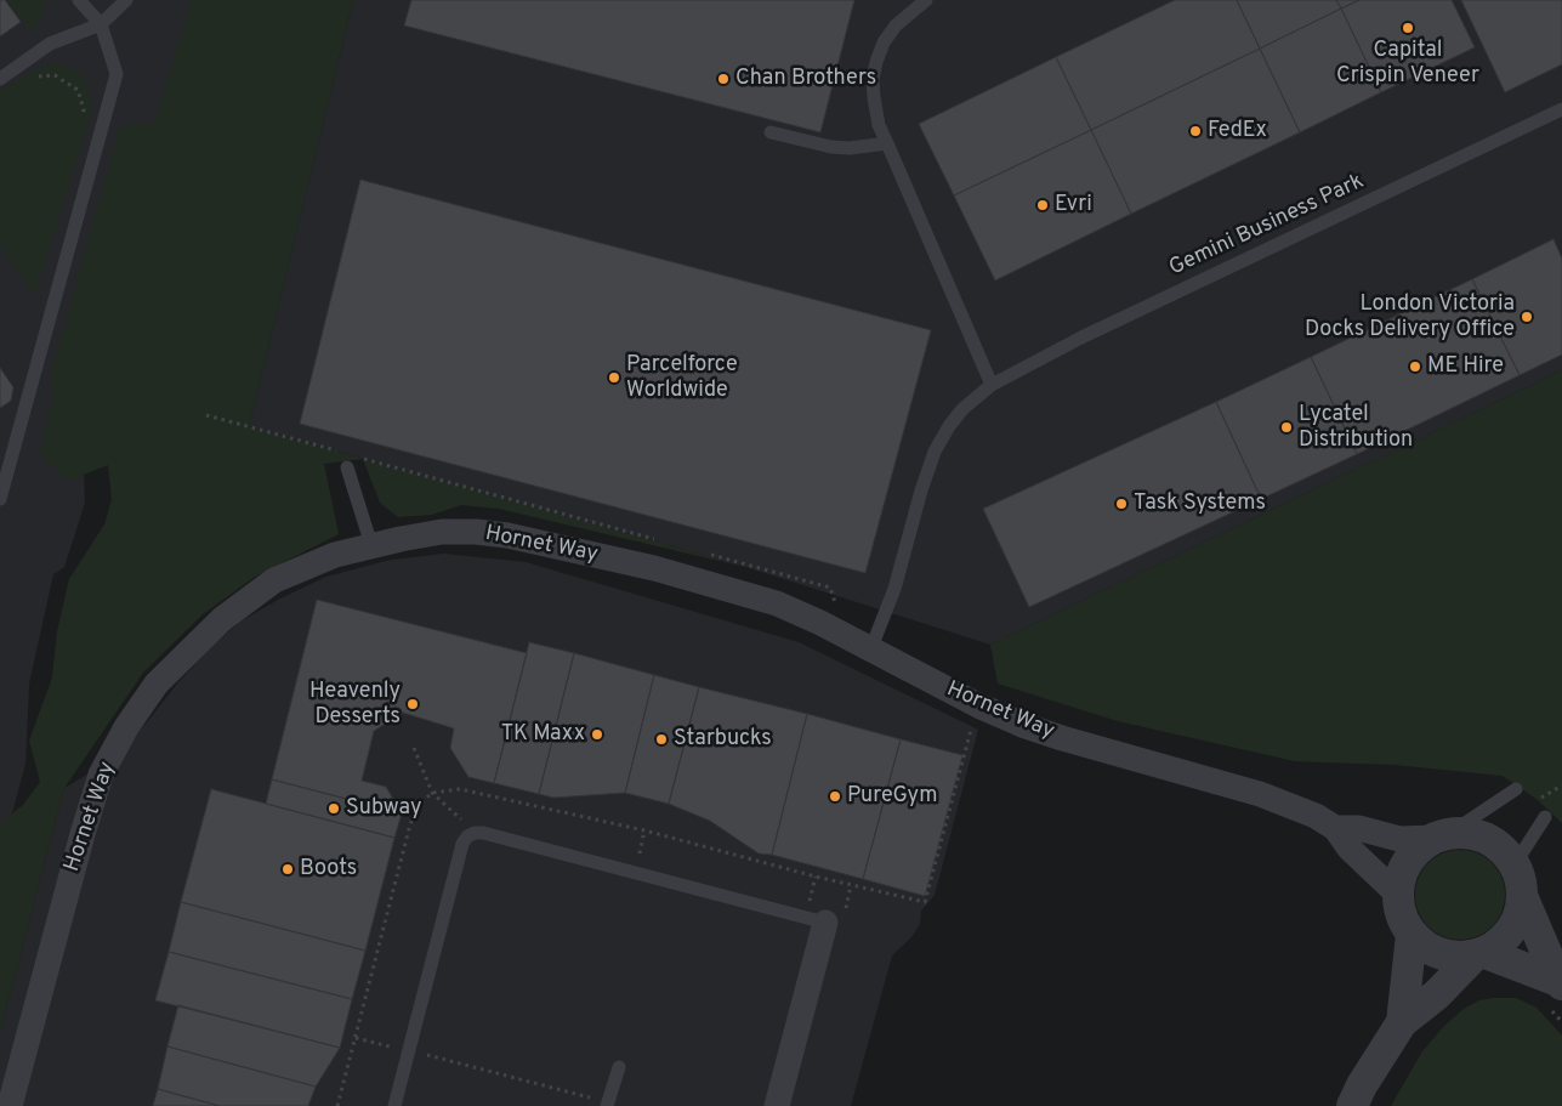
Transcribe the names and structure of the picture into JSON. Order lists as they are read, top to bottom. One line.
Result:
{"streets":{"street":["Hornet Way"],"lane":["Gemini Business Park"]},"crossings":[["Gemini Business Park","Hornet Way"]],"places":["Capital Crispin Veneer","Chan Brothers","FedEx","Evri","London Victoria Docks Delivery Office","ME Hire","Parcelforce Worldwide","Lycatel Distribution","Task Systems","Heavenly Desserts","TK Maxx","Starbucks","PureGym","Subway","Boots"]}
